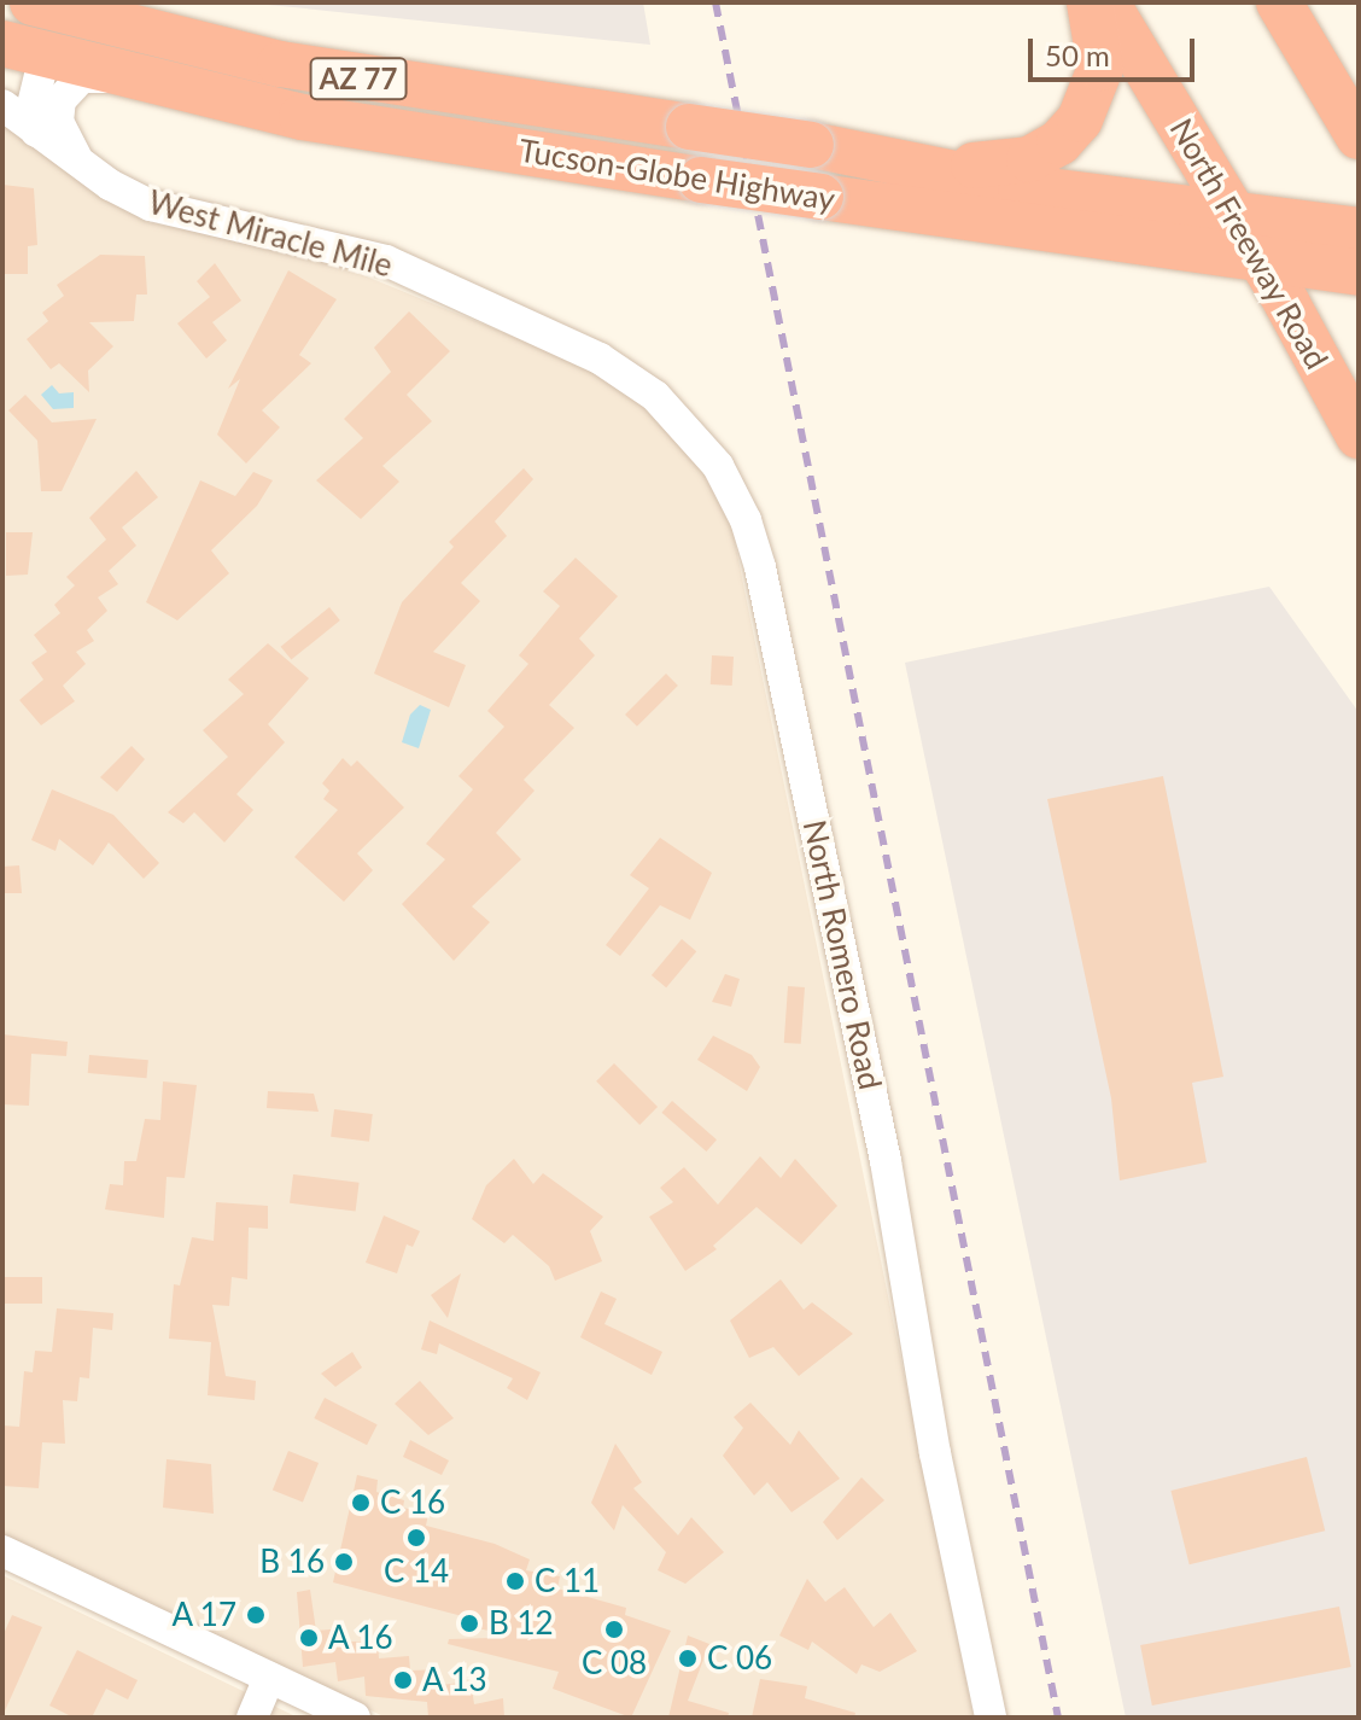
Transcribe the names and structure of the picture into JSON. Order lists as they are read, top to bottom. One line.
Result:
{"streets":{"highway":["AZ 77","Tucson-Globe Highway","North Freeway Road"],"street":["West Miracle Mile","North Romero Road"]},"crossings":[["Tucson-Globe Highway","North Freeway Road"],["West Miracle Mile","North Romero Road"]],"places":["C 16","C 14","B 16","C 11","A 17","B 12","C 08","A 16","C 06","A 13"],"scale_bar":"50 m"}
